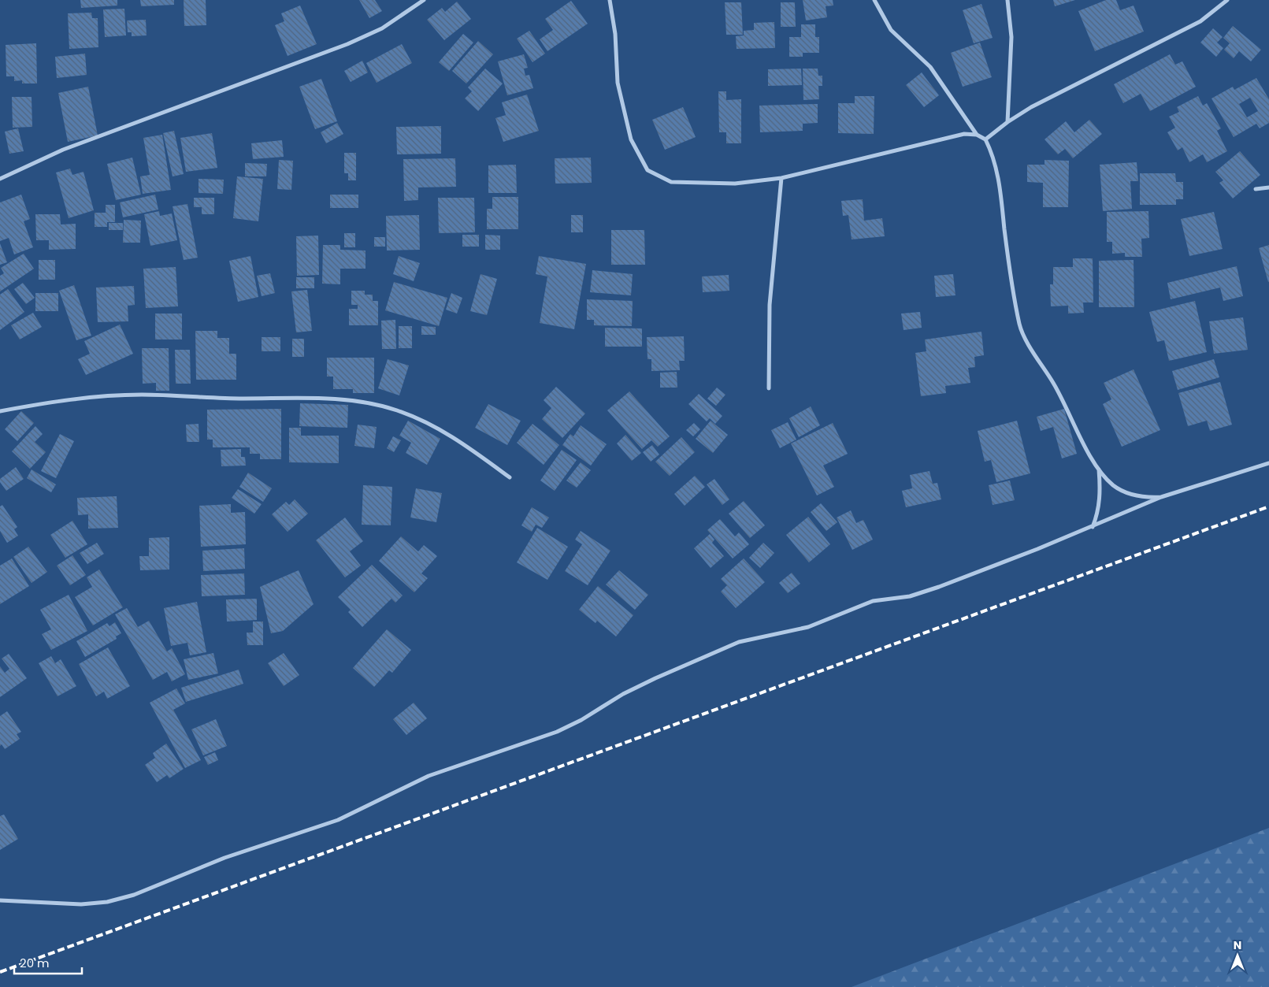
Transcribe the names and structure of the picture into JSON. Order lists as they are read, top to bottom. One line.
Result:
{"scale_bar":"20 m","north":"top"}
